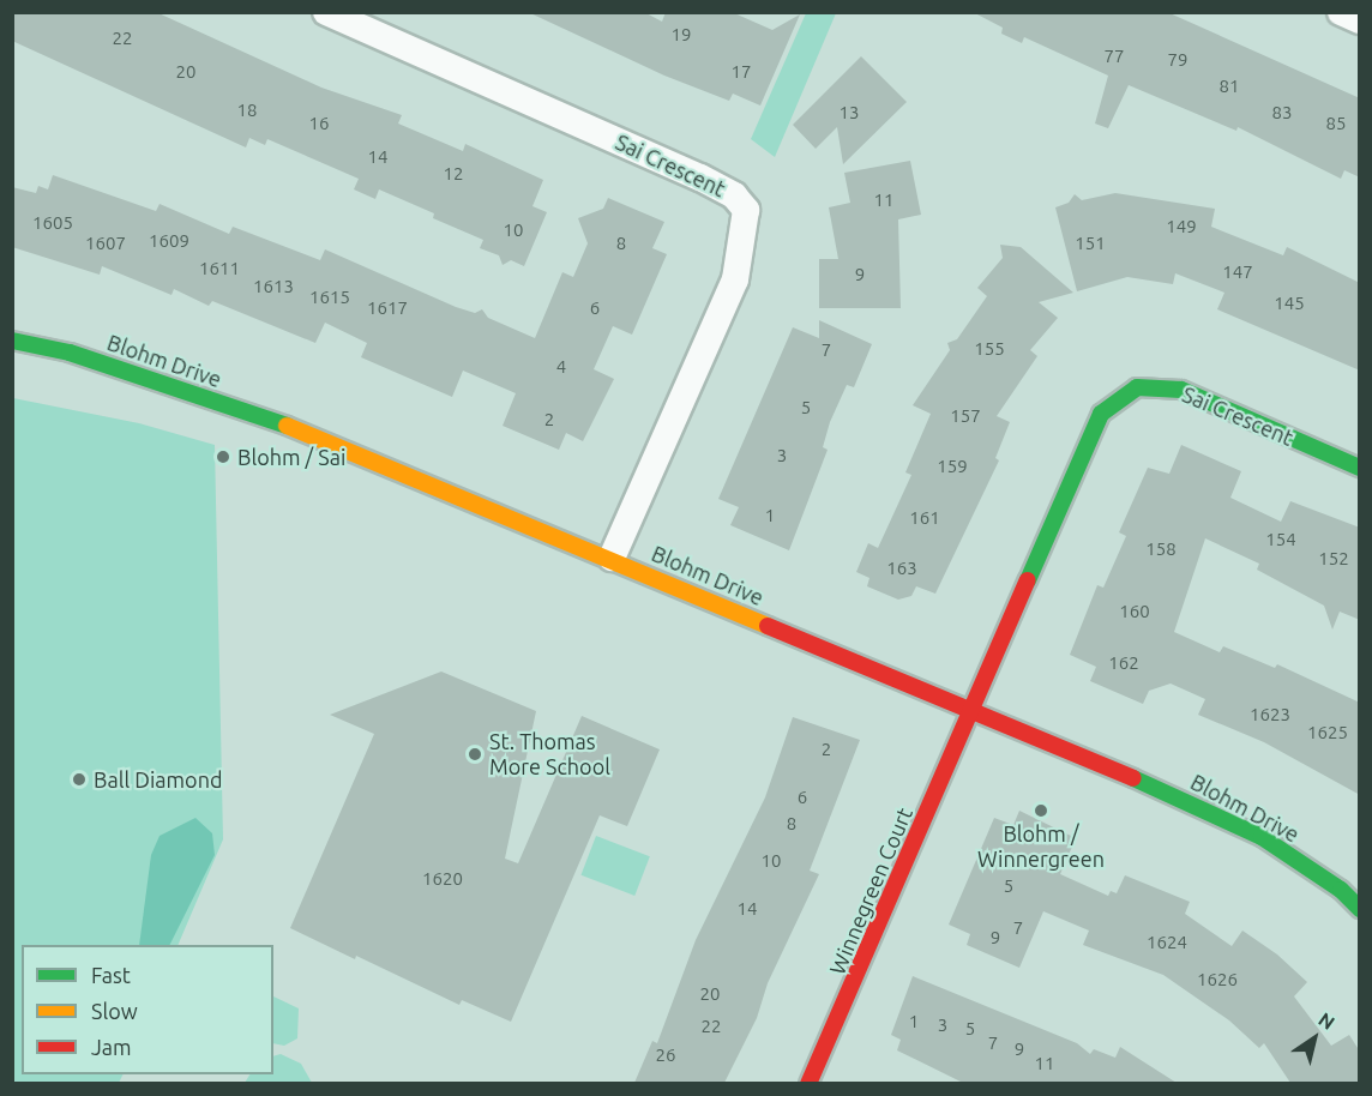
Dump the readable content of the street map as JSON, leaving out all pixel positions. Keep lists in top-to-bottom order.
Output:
{
  "streets": {
    "street": ["Sai Crescent", "Blohm Drive", "Winnegreen Court"]
  },
  "crossings": [
    ["Sai Crescent", "Blohm Drive"],
    ["Sai Crescent", "Winnegreen Court"],
    ["Blohm Drive", "Winnegreen Court"]
  ],
  "places": [
    "Blohm / Sai",
    "St. Thomas More School",
    "Ball Diamond",
    "Blohm / Winnergreen"
  ],
  "house_numbers": [
    "19",
    "22",
    "77",
    "79",
    "20",
    "17",
    "81",
    "18",
    "13",
    "83",
    "16",
    "85",
    "14",
    "12",
    "11",
    "1605",
    "149",
    "10",
    "1609",
    "1607",
    "8",
    "151",
    "1611",
    "147",
    "9",
    "1613",
    "1615",
    "145",
    "1617",
    "6",
    "155",
    "7",
    "4",
    "5",
    "157",
    "2",
    "3",
    "159",
    "1",
    "161",
    "154",
    "158",
    "152",
    "163",
    "160",
    "162",
    "1623",
    "1625",
    "2",
    "6",
    "8",
    "10",
    "1620",
    "5",
    "14",
    "7",
    "9",
    "1624",
    "1626",
    "20",
    "1",
    "3",
    "22",
    "5",
    "7",
    "9",
    "26",
    "11"
  ],
  "legend": ["Fast", "Slow", "Jam"],
  "north": "top right"
}
